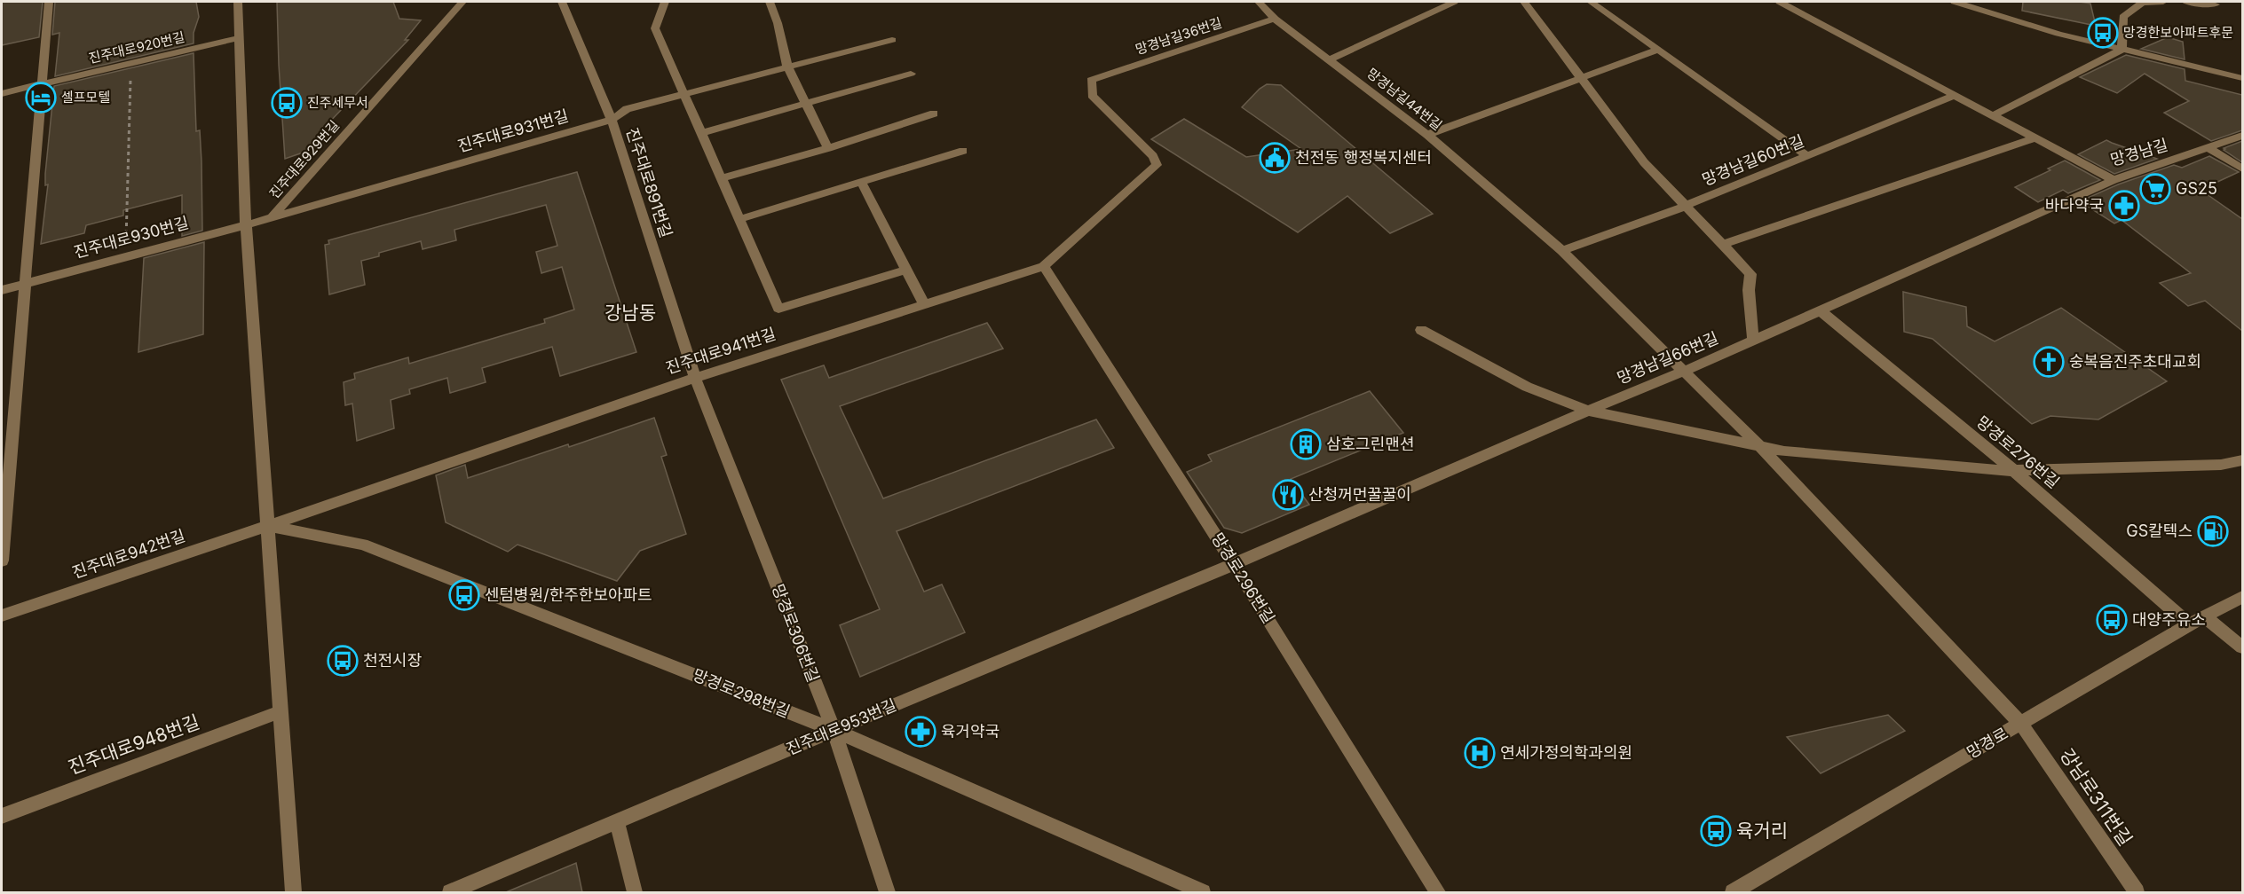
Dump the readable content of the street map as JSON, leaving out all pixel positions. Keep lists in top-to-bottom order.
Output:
{
  "streets": {
    "street": [
      "망경남길36번길",
      "진주대로920번길",
      "망경남길44번길",
      "진주대로931번길",
      "망경남길",
      "진주대로929번길",
      "망경남길60번길",
      "진주대로891번길",
      "진주대로930번길",
      "진주대로941번길",
      "망경남길66번길",
      "망경로276번길",
      "진주대로942번길",
      "망경로296번길",
      "망경로306번길",
      "망경로298번길",
      "진주대로953번길",
      "망경로",
      "진주대로948번길",
      "강남로311번길"
    ]
  },
  "crossings": [
    ["망경남길36번길", "진주대로941번길"],
    ["망경남길44번길", "망경남길60번길"],
    ["망경남길44번길", "망경남길66번길"],
    ["망경남길44번길", "강남로311번길"],
    ["진주대로931번길", "진주대로929번길"],
    ["진주대로931번길", "진주대로891번길"],
    ["진주대로931번길", "진주대로930번길"],
    ["망경남길", "망경남길60번길"],
    ["망경남길", "망경남길66번길"],
    ["진주대로891번길", "진주대로941번길"],
    ["진주대로891번길", "망경로306번길"],
    ["진주대로941번길", "진주대로942번길"],
    ["진주대로941번길", "망경로296번길"],
    ["진주대로941번길", "망경로306번길"],
    ["진주대로941번길", "망경로298번길"],
    ["망경남길66번길", "망경로276번길"],
    ["망경남길66번길", "망경로296번길"],
    ["망경남길66번길", "진주대로953번길"],
    ["망경로276번길", "망경로"],
    ["진주대로942번길", "망경로298번길"],
    ["망경로296번길", "진주대로953번길"],
    ["망경로306번길", "망경로298번길"],
    ["망경로306번길", "진주대로953번길"],
    ["망경로298번길", "진주대로953번길"],
    ["망경로", "강남로311번길"]
  ],
  "districts": ["강남동"],
  "places": {
    "bus stop": [
      "망경한보아파트후문",
      "진주세무서",
      "센텀병원/한주한보아파트",
      "대양주유소",
      "천전시장",
      "육거리"
    ],
    "hotel": ["셀프모텔"],
    "public building": ["천전동 행정복지센터"],
    "supermarket": ["GS25"],
    "pharmacy": ["바다약국", "육거약국"],
    "church": ["숭복음진주초대교회"],
    "building": ["삼호그린맨션"],
    "restaurant": ["산청꺼먼꿀꿀이"],
    "fuel station": ["GS칼텍스"],
    "hospital": ["연세가정의학과의원"]
  }
}
